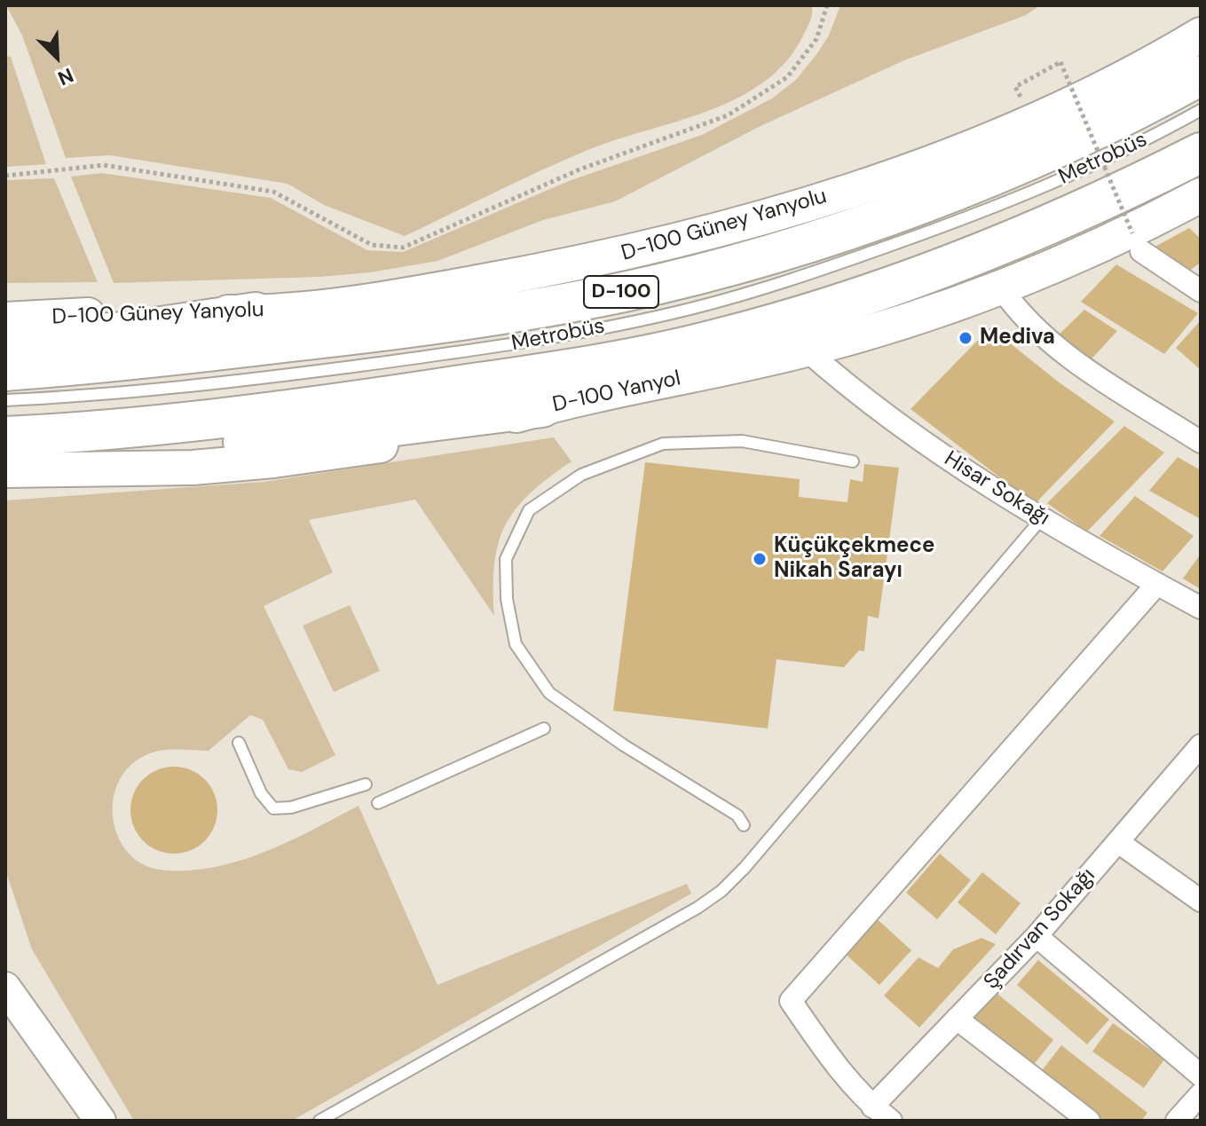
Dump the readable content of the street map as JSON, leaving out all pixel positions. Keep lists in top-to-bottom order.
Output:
{
  "streets": {
    "highway": ["D-100"],
    "main road": ["D-100 Güney Yanyolu", "D-100 Yanyol"],
    "street": ["Hisar Sokağı", "Şadırvan Sokağı"],
    "lane": ["Metrobüs"]
  },
  "crossings": [
    ["D-100 Yanyol", "Hisar Sokağı"]
  ],
  "places": ["Mediva", "Küçükçekmece Nikah Sarayı"],
  "north": "bottom right"
}
